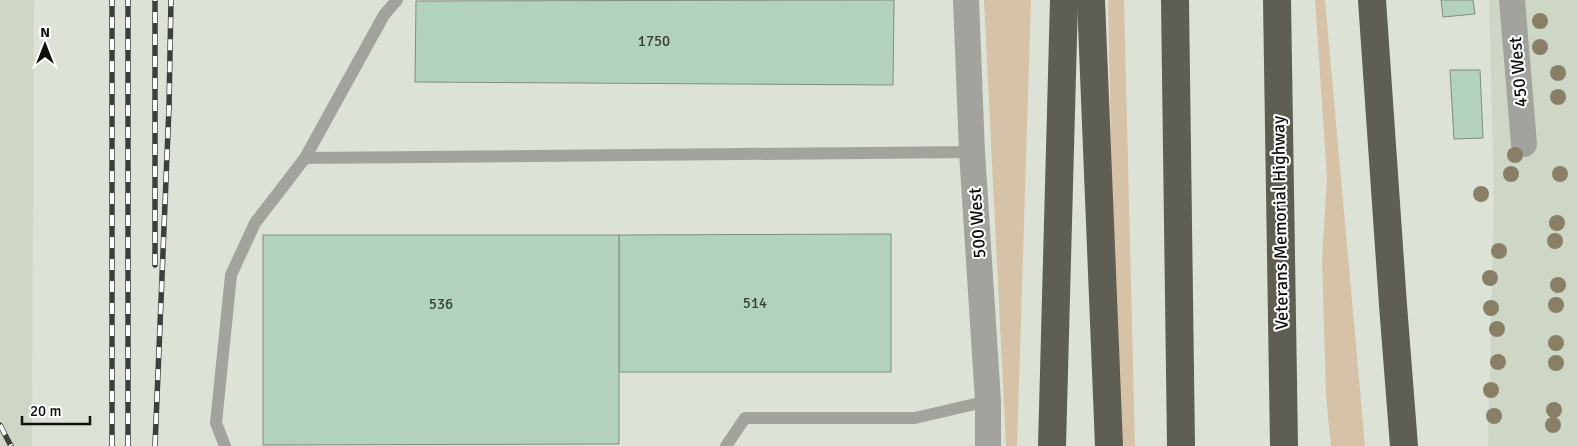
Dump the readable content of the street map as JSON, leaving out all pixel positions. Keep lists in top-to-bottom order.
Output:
{
  "streets": {
    "highway": ["Veterans Memorial Highway"],
    "street": ["450 West", "500 West"]
  },
  "house_numbers": ["1750", "514", "536"],
  "scale_bar": "20 m",
  "north": "top"
}
